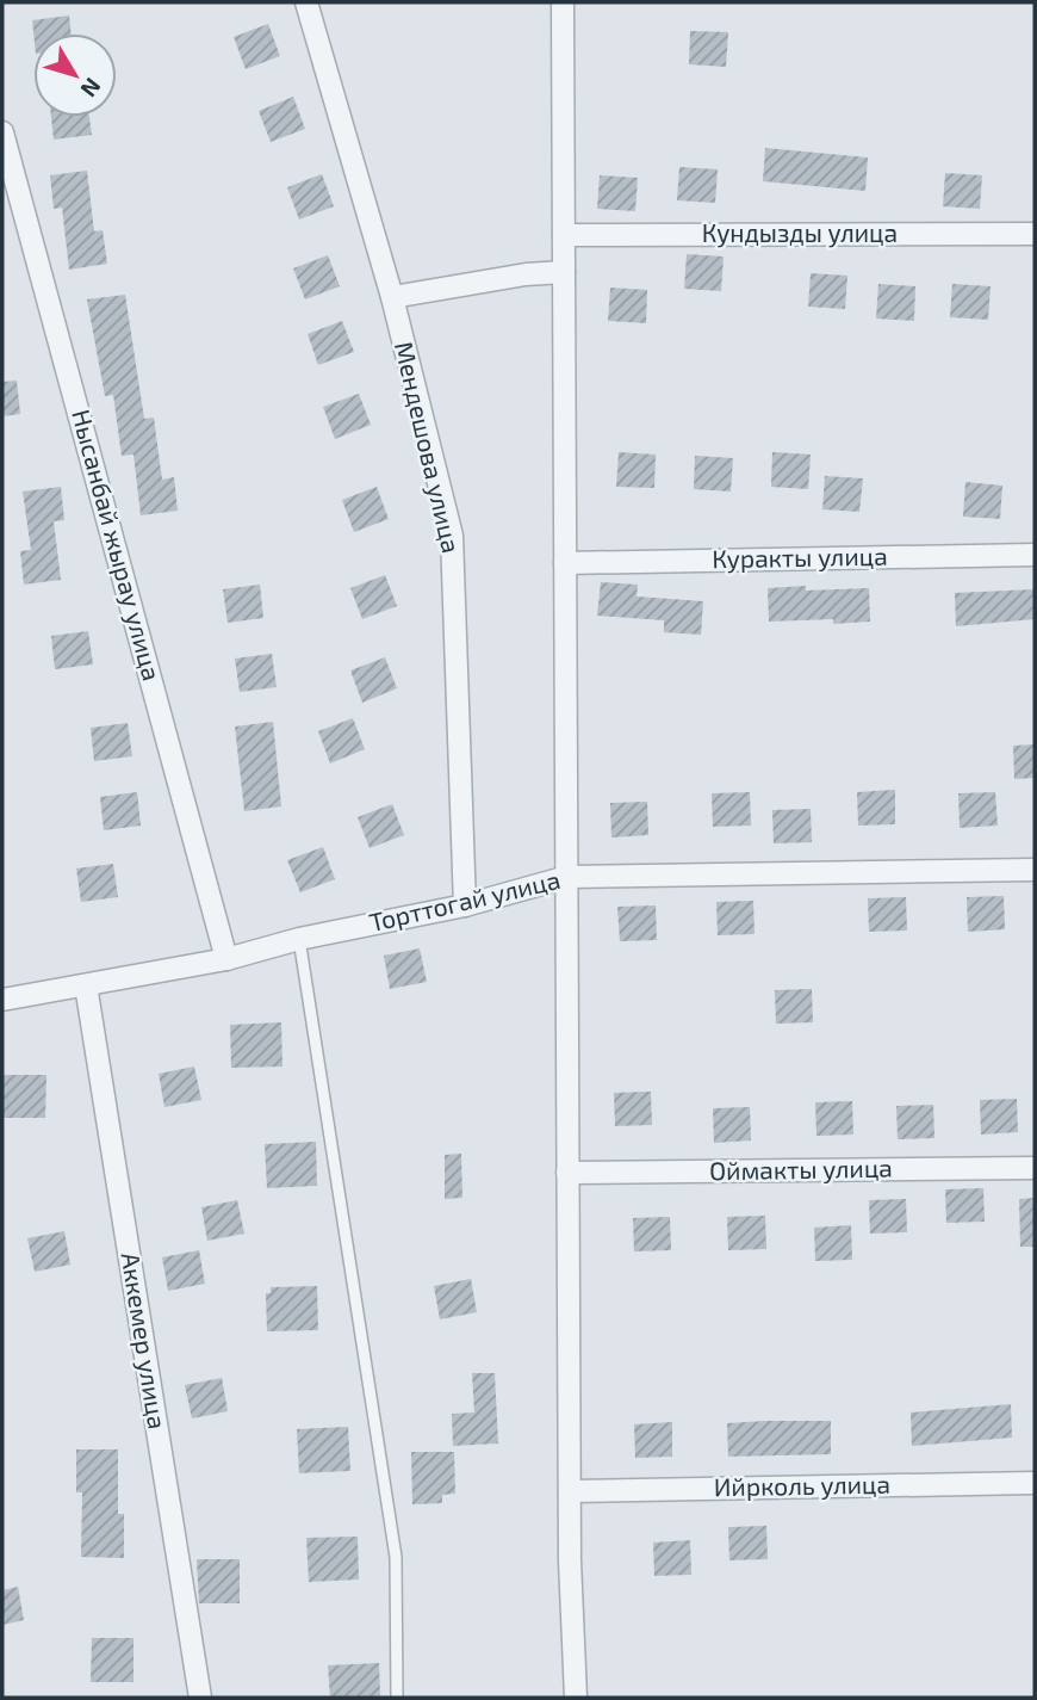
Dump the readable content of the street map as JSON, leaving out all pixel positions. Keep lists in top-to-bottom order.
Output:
{
  "streets": {
    "street": [
      "Кундызды улица",
      "Мендешова улица",
      "Нысанбай жырау улица",
      "Куракты улица",
      "Торттогай улица",
      "Оймакты улица",
      "Аккемер улица",
      "Ийрколь улица"
    ]
  },
  "crossings": [
    ["Мендешова улица", "Торттогай улица"],
    ["Нысанбай жырау улица", "Торттогай улица"],
    ["Торттогай улица", "Аккемер улица"]
  ],
  "north": "bottom right"
}
